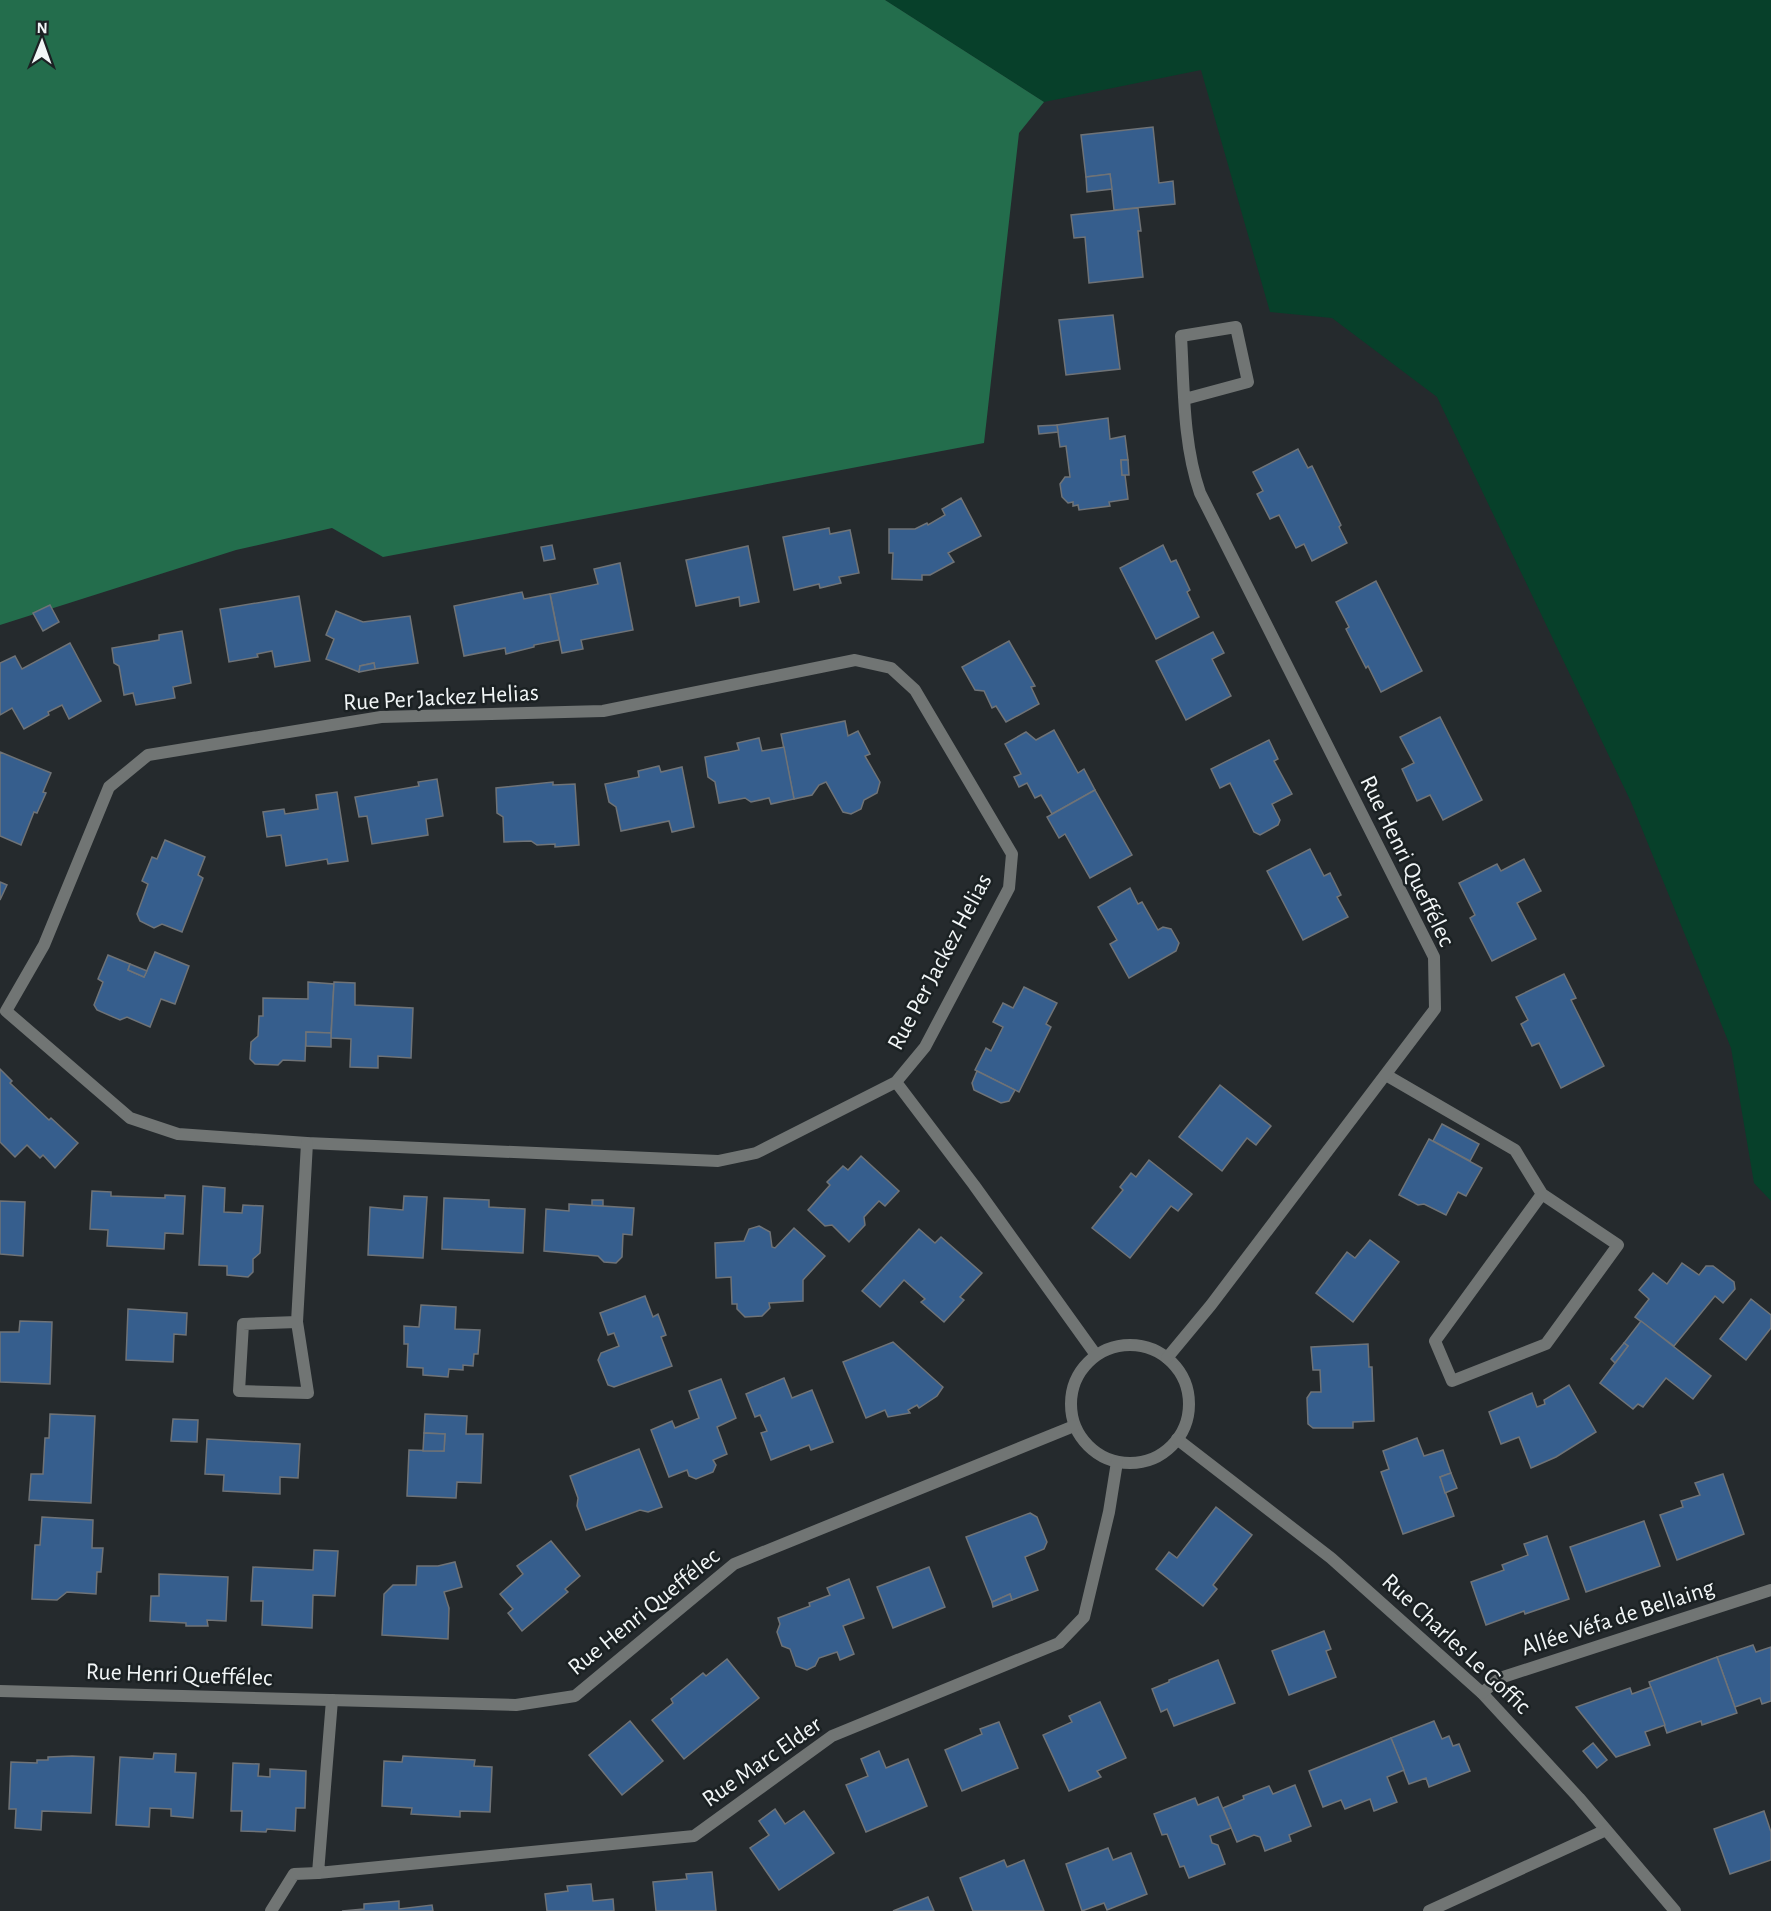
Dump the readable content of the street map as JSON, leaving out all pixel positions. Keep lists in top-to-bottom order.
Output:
{
  "streets": {
    "street": [
      "Rue Per Jackez Helias",
      "Rue Henri Queffélec",
      "Allée Véfa de Bellaing",
      "Rue Charles Le Goffic",
      "Rue Marc Elder"
    ]
  },
  "crossings": [
    ["Rue Per Jackez Helias", "Rue Henri Queffélec"],
    ["Rue Per Jackez Helias", "Rue Charles Le Goffic"],
    ["Rue Per Jackez Helias", "Rue Marc Elder"],
    ["Rue Henri Queffélec", "Rue Charles Le Goffic"],
    ["Rue Henri Queffélec", "Rue Marc Elder"],
    ["Allée Véfa de Bellaing", "Rue Charles Le Goffic"],
    ["Rue Charles Le Goffic", "Rue Marc Elder"]
  ],
  "north": "top"
}
